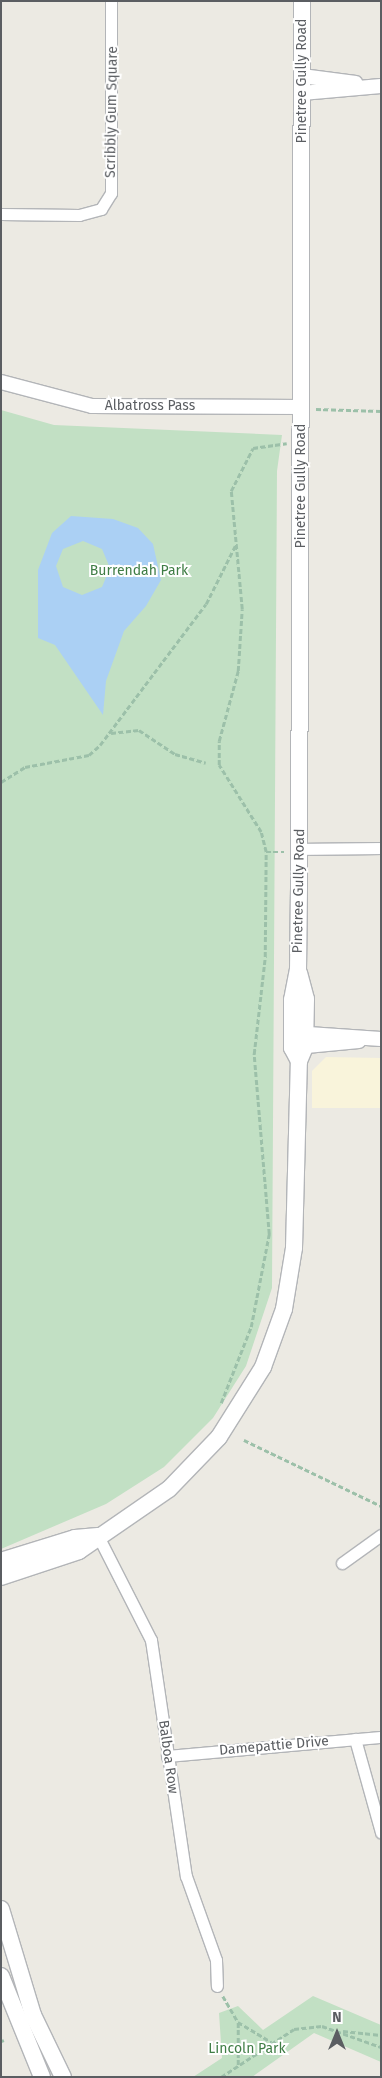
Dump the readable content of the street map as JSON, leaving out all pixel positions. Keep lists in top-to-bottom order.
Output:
{
  "streets": {
    "main road": ["Pinetree Gully Road"],
    "street": [
      "Scribbly Gum Square",
      "Albatross Pass",
      "Damepattie Drive",
      "Balboa Row"
    ]
  },
  "crossings": [
    ["Pinetree Gully Road", "Albatross Pass"],
    ["Pinetree Gully Road", "Balboa Row"],
    ["Damepattie Drive", "Balboa Row"]
  ],
  "parks": ["Burrendah Park", "Lincoln Park"],
  "north": "top"
}
